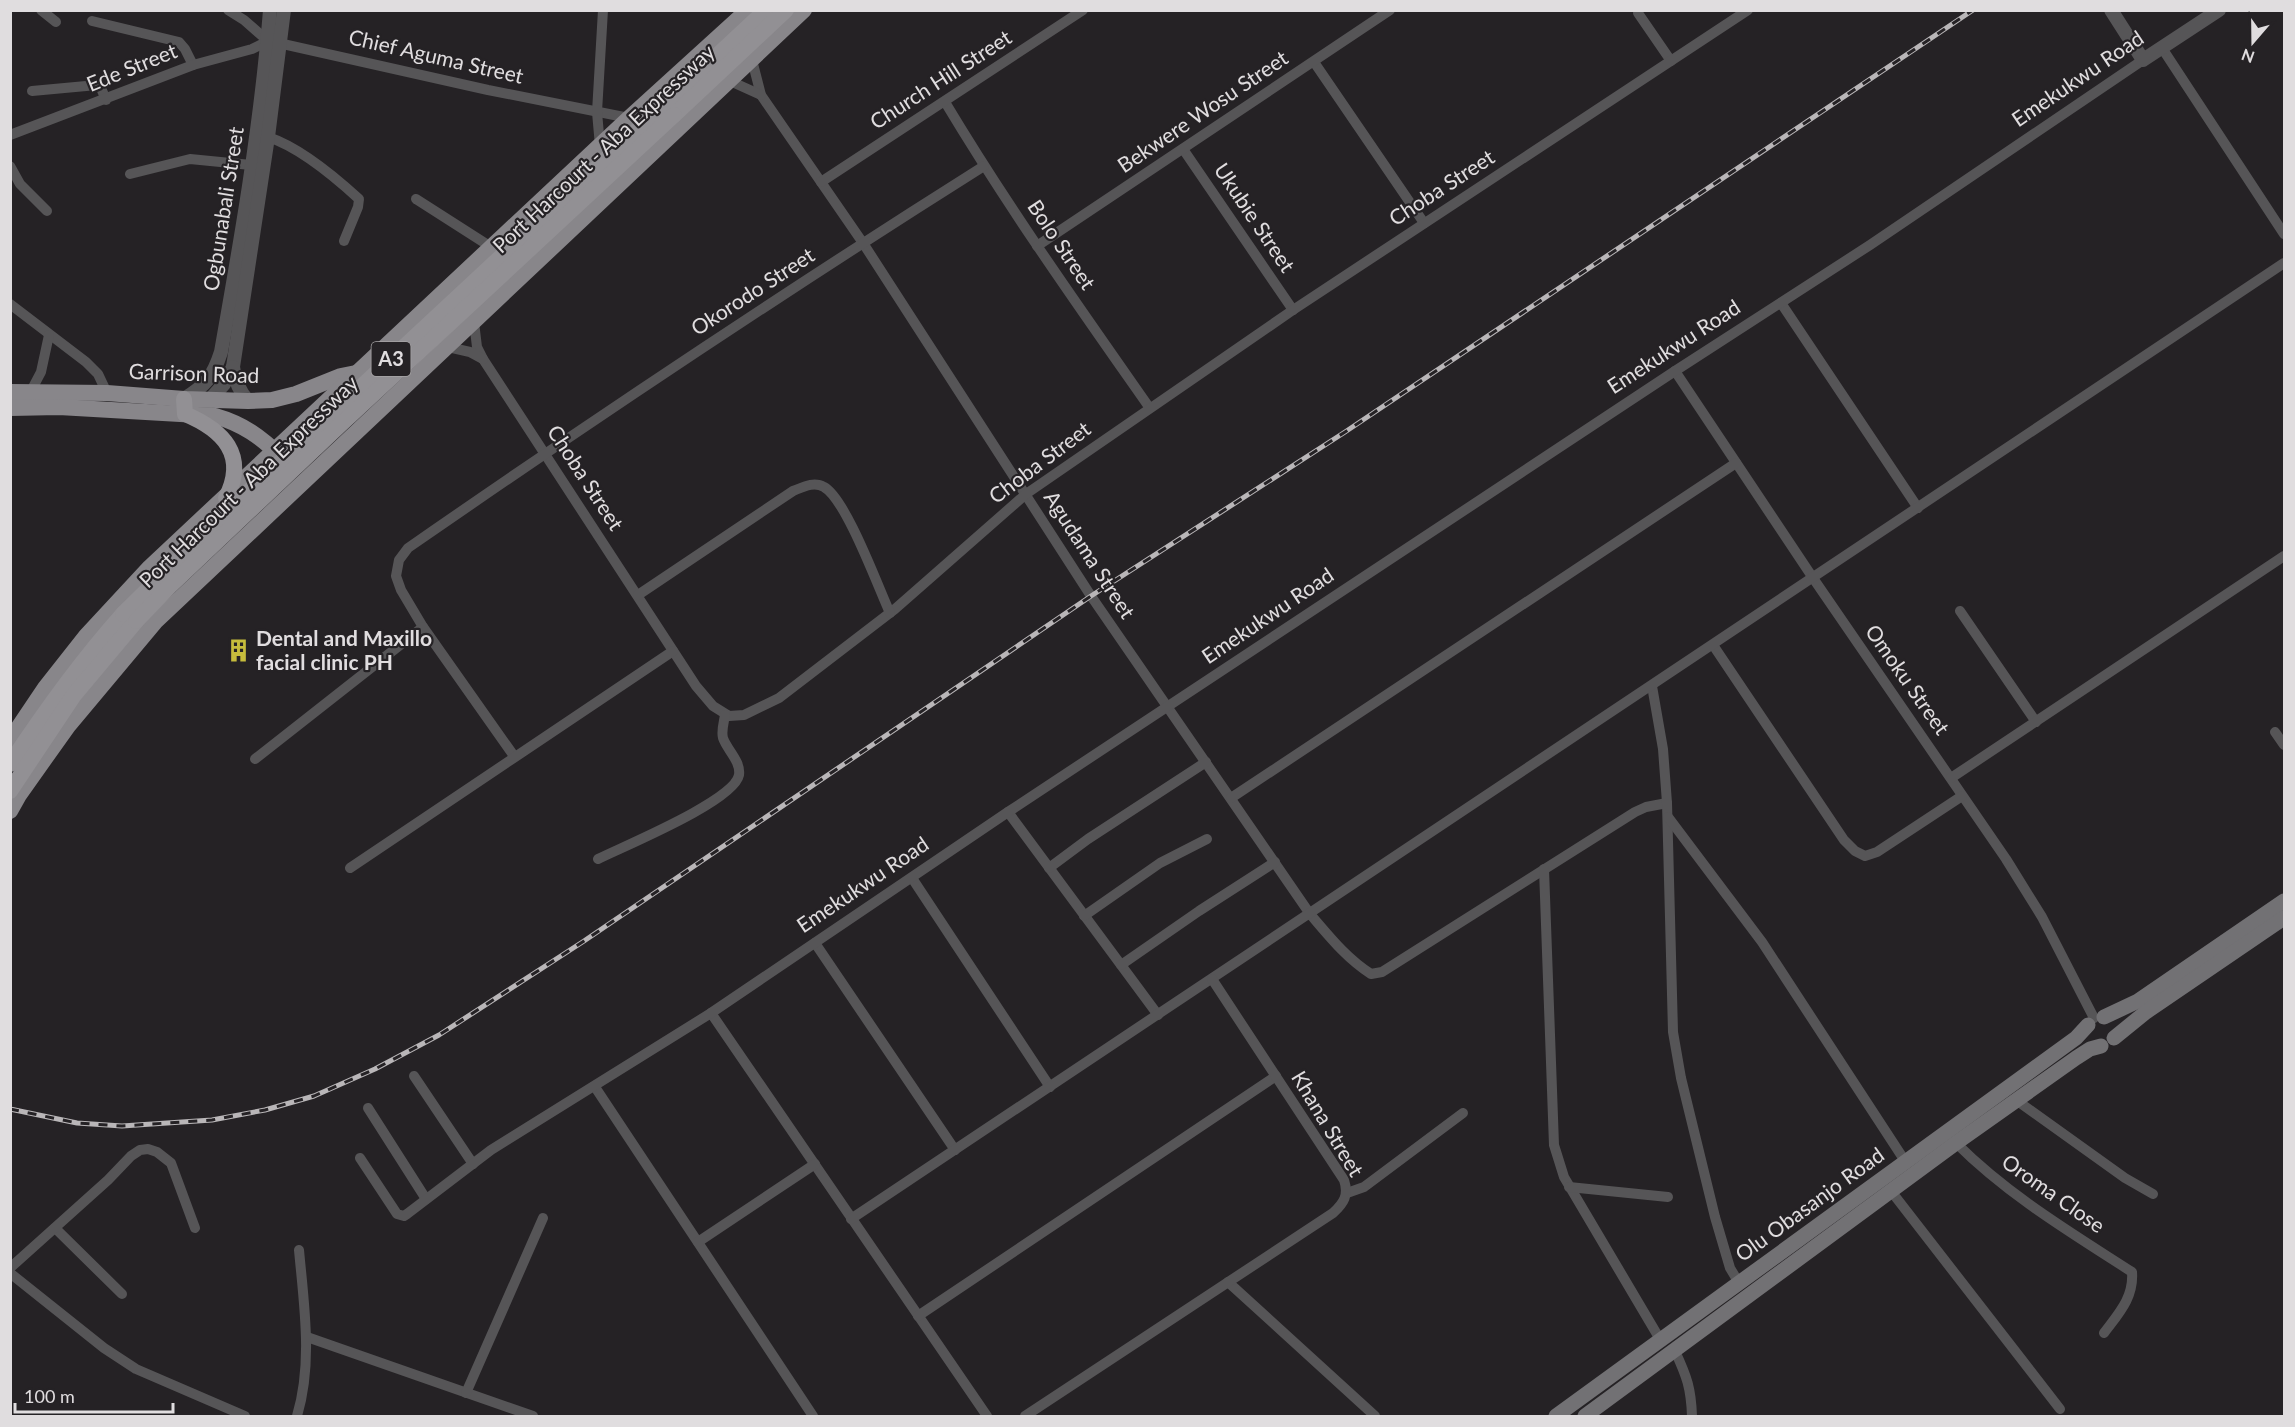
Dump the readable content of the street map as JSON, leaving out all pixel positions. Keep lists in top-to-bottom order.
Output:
{
  "streets": {
    "highway": ["Port Harcourt - Aba Expressway", "A3"],
    "main road": ["Garrison Road", "Olu Obasanjo Road"],
    "street": [
      "Chief Aguma Street",
      "Ede Street",
      "Emekukwu Road",
      "Church Hill Street",
      "Bekwere Wosu Street",
      "Choba Street",
      "Ogbunabali Street",
      "Ukubie Street",
      "Bolo Street",
      "Okorodo Street",
      "Agudama Street",
      "Omoku Street",
      "Khana Street",
      "Oroma Close"
    ]
  },
  "crossings": [
    ["Chief Aguma Street", "Ede Street"],
    ["Chief Aguma Street", "Ogbunabali Street"],
    ["Ede Street", "Ogbunabali Street"],
    ["Emekukwu Road", "Agudama Street"],
    ["Emekukwu Road", "Omoku Street"],
    ["Church Hill Street", "Bolo Street"],
    ["Church Hill Street", "Agudama Street"],
    ["Bekwere Wosu Street", "Ukubie Street"],
    ["Bekwere Wosu Street", "Bolo Street"],
    ["Choba Street", "Ukubie Street"],
    ["Choba Street", "Bolo Street"],
    ["Choba Street", "Okorodo Street"],
    ["Choba Street", "Agudama Street"],
    ["Ogbunabali Street", "Garrison Road"],
    ["Bolo Street", "Okorodo Street"],
    ["Okorodo Street", "Agudama Street"],
    ["Omoku Street", "Olu Obasanjo Road"],
    ["Oroma Close", "Olu Obasanjo Road"]
  ],
  "places": {
    "building": ["Dental and Maxillo facial clinic PH"]
  },
  "scale_bar": "100 m",
  "north": "bottom"
}
